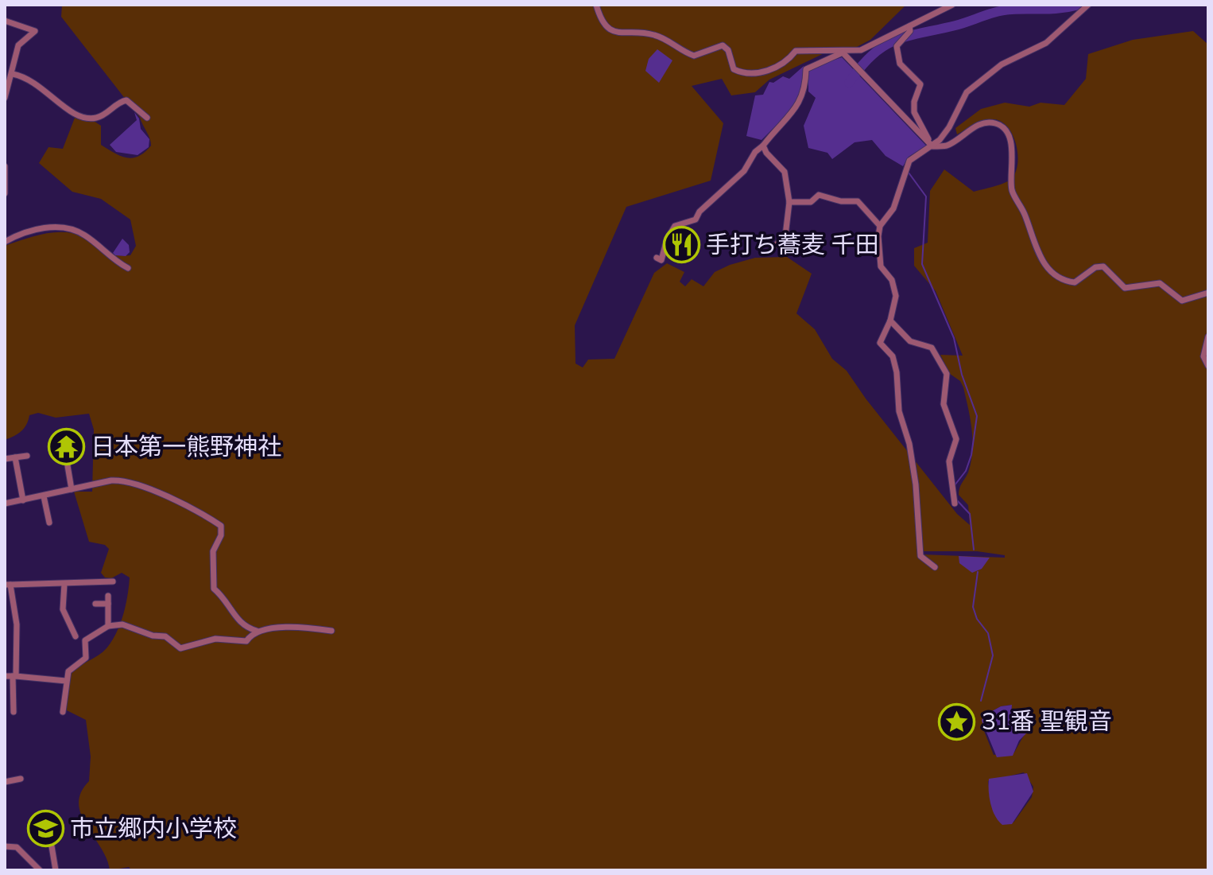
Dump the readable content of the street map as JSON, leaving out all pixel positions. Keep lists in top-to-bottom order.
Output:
{
  "places": {
    "restaurant": ["手打ち蕎麦 千田"],
    "temple": ["日本第一熊野神社"],
    "place": ["31番 聖観音"],
    "school or university": ["市立郷内小学校"]
  }
}
